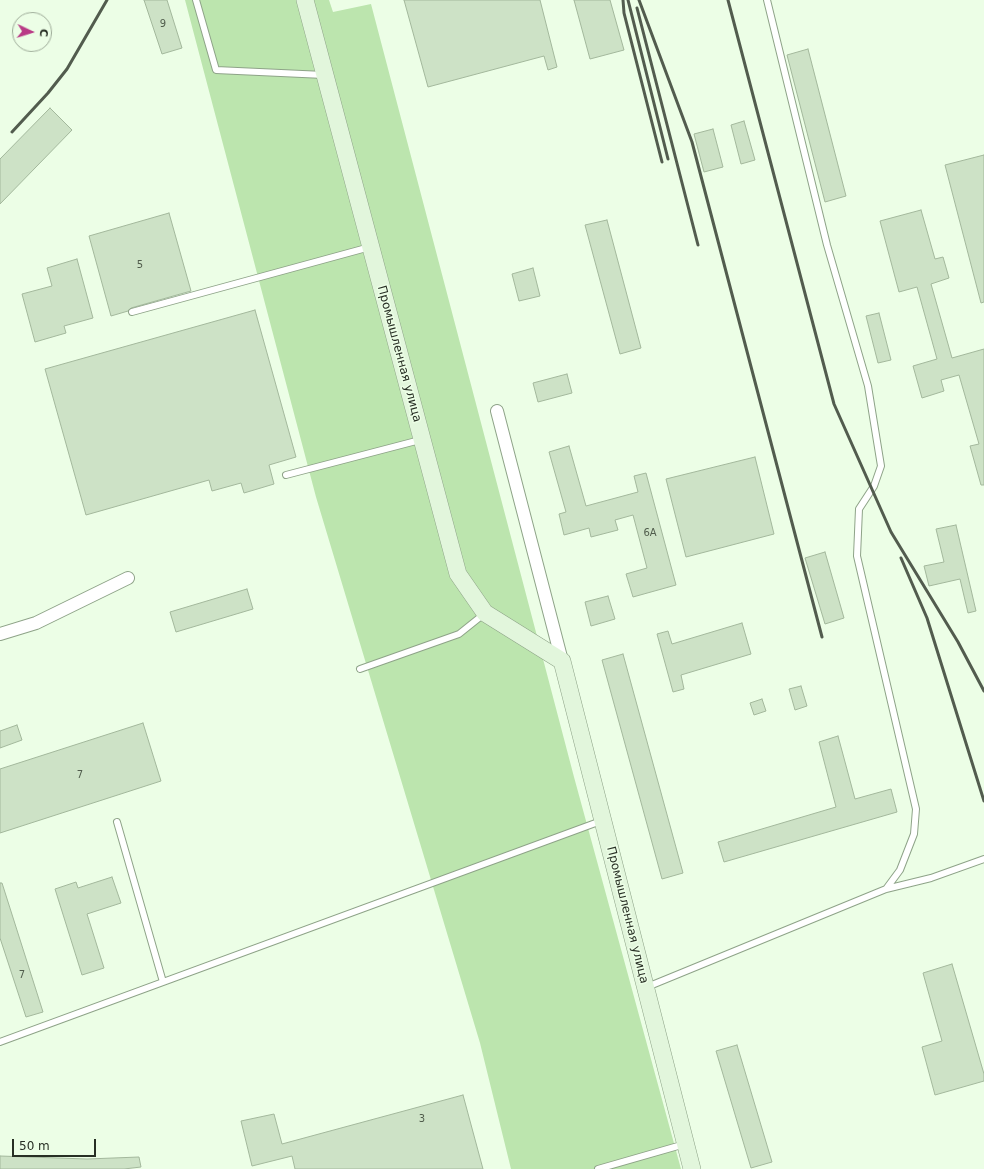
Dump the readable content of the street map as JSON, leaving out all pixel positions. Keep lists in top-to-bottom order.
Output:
{
  "streets": {
    "street": ["Промышленная улица"]
  },
  "house_numbers": [
    "9",
    "5",
    "6А",
    "7",
    "7",
    "3"
  ],
  "scale_bar": "50 m",
  "north": "right"
}
